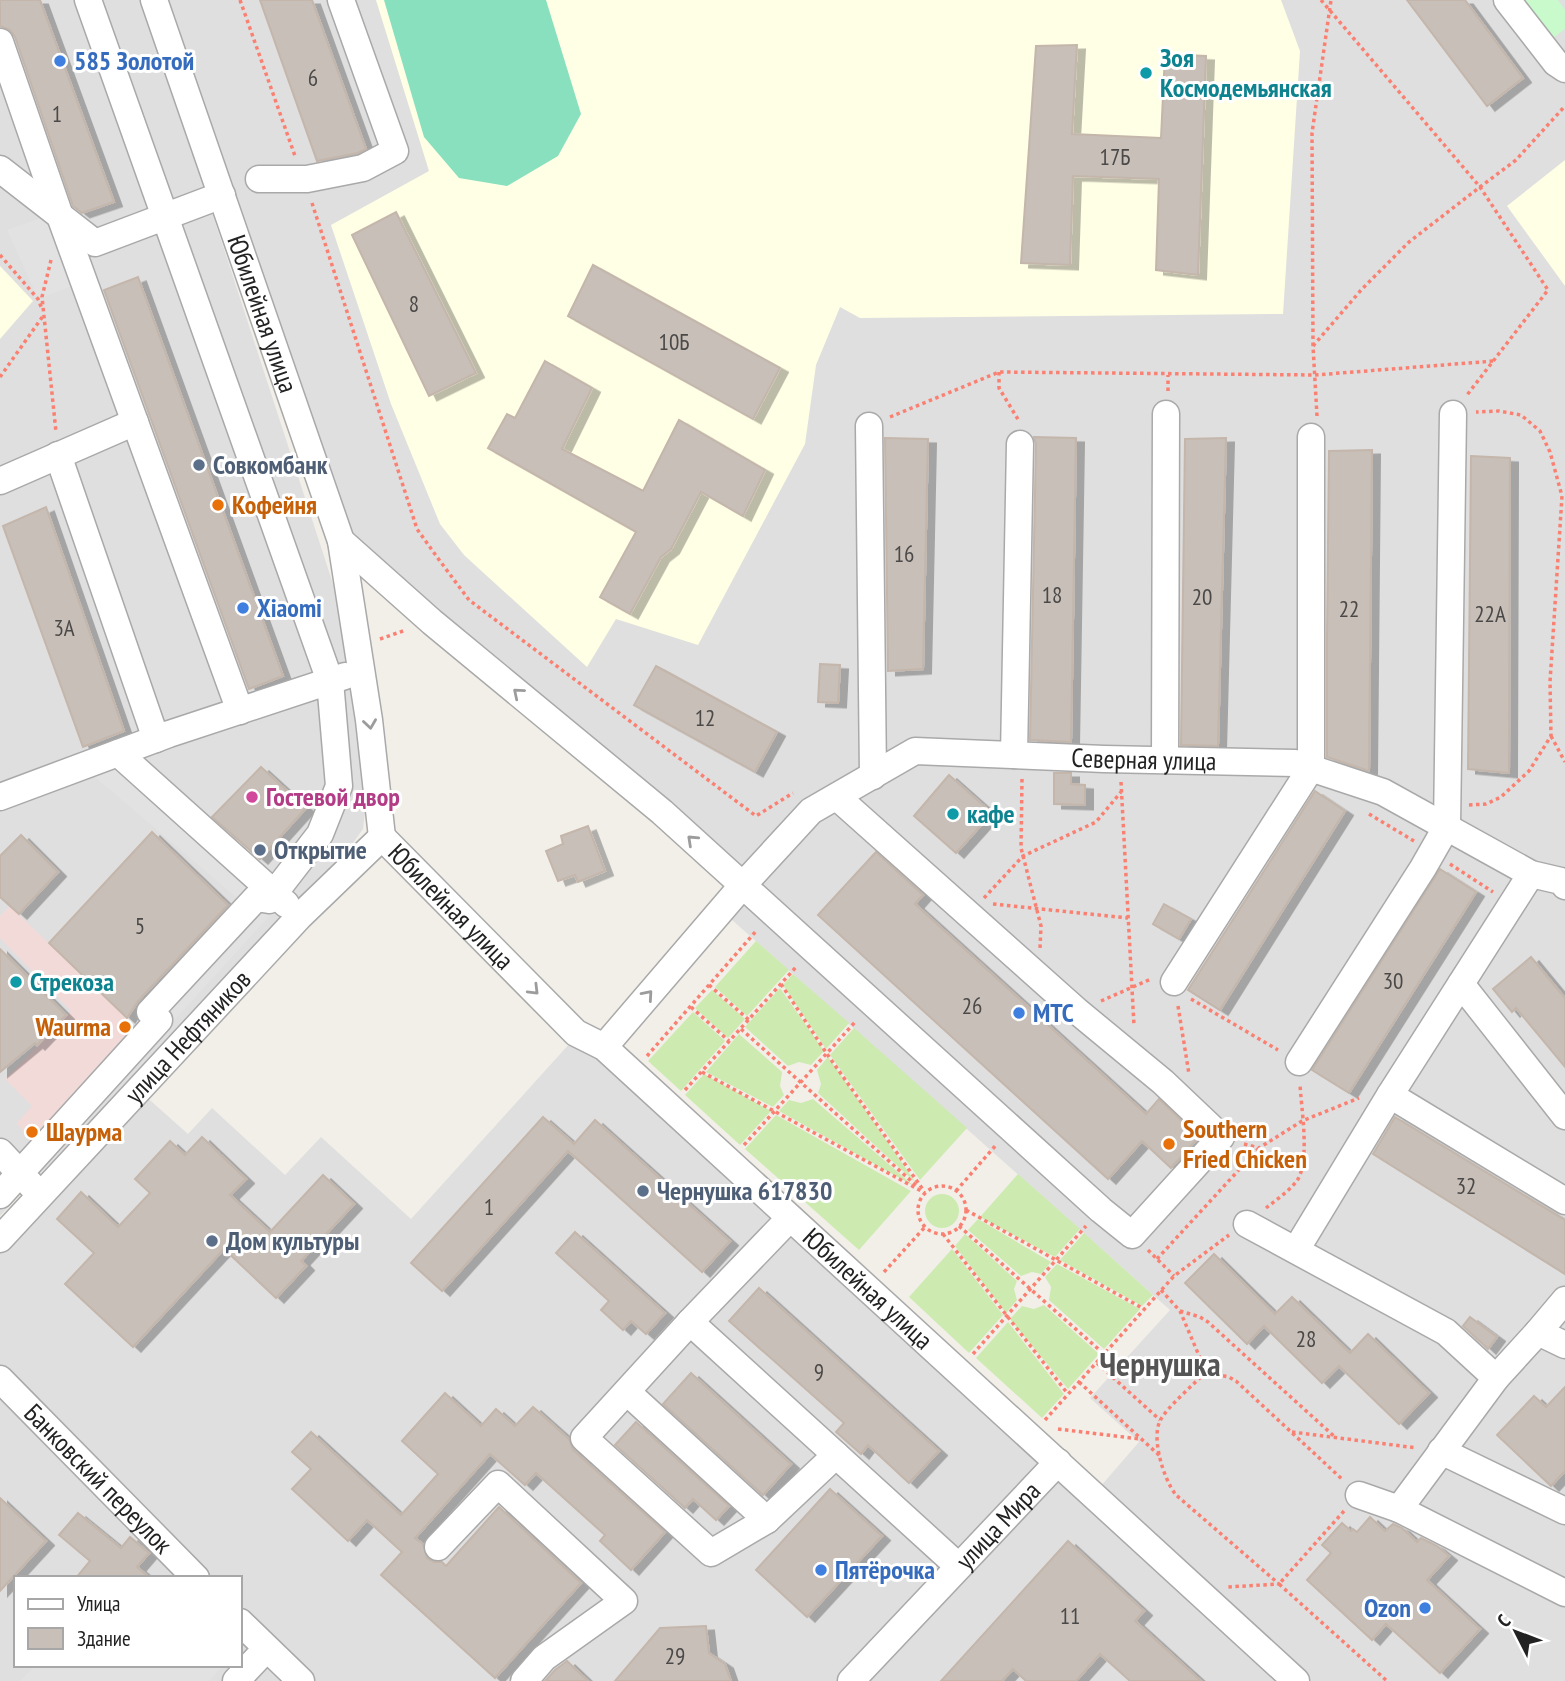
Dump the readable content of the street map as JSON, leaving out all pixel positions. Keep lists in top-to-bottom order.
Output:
{
  "streets": {
    "street": [
      "Юбилейная улица",
      "Северная улица",
      "улица Нефтяников",
      "Банковский переулок",
      "улица Мира"
    ]
  },
  "crossings": [
    ["Юбилейная улица", "Северная улица"],
    ["Юбилейная улица", "улица Нефтяников"],
    ["Юбилейная улица", "улица Мира"]
  ],
  "districts": ["Чернушка"],
  "places": [
    "585 Золотой",
    "Зоя Космодемьянская",
    "Совкомбанк",
    "Кофейня",
    "Xiaomi",
    "Гостевой двор",
    "кафе",
    "Открытие",
    "Стрекоза",
    "МТС",
    "Waurma",
    "Шаурма",
    "Southern Fried Chicken",
    "Чернушка 617830",
    "Дом культуры",
    "Пятёрочка",
    "Ozon"
  ],
  "house_numbers": [
    "6",
    "1",
    "17Б",
    "8",
    "10Б",
    "16",
    "18",
    "20",
    "22",
    "22А",
    "3А",
    "12",
    "5",
    "30",
    "26",
    "32",
    "1",
    "28",
    "9",
    "11",
    "29"
  ],
  "legend": ["Улица", "Здание"],
  "north": "top left"
}
